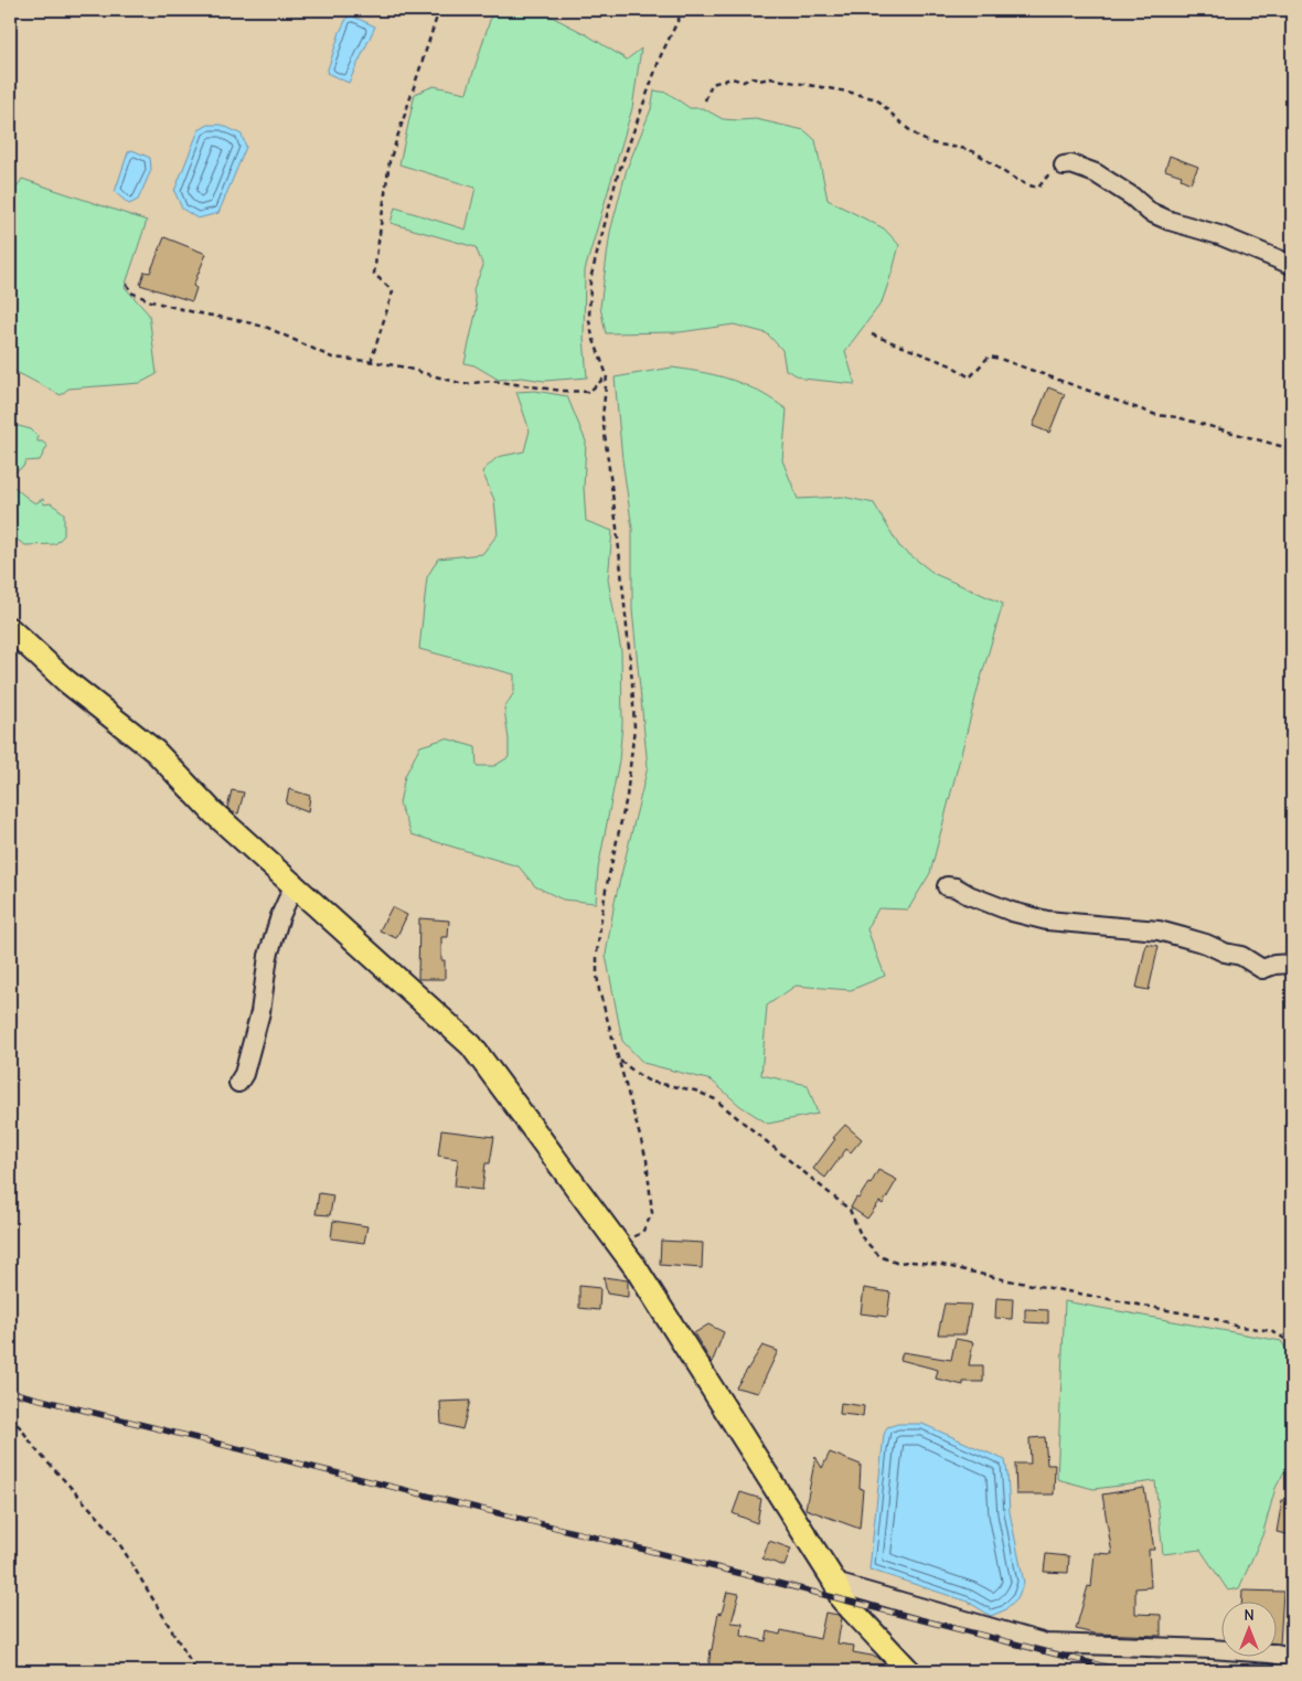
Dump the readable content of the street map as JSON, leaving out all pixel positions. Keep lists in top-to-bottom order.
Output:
{
  "north": "top"
}
